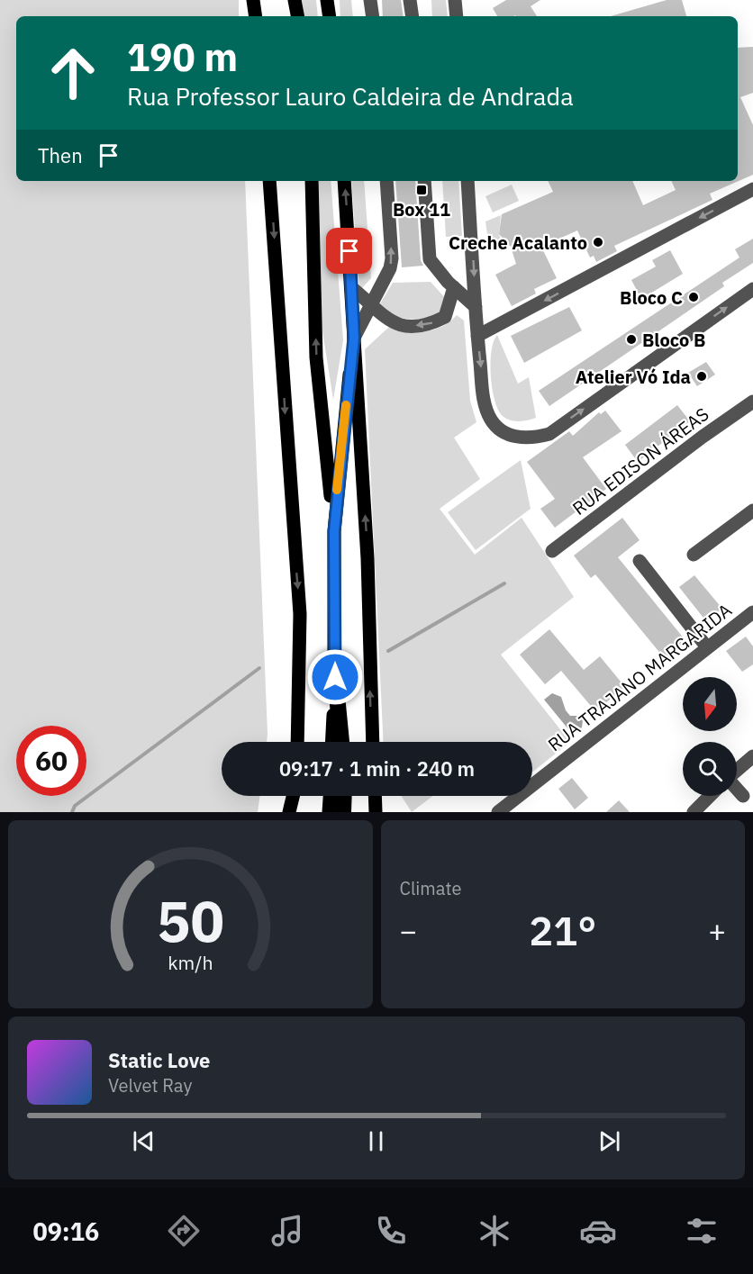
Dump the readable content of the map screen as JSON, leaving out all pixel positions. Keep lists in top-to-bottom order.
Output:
{
  "streets": {
    "street": ["RUA EDISON ÁREAS", "RUA TRAJANO MARGARIDA"]
  },
  "places": {
    "transit": ["Box 11"],
    "other": [
      "Creche Acalanto",
      "Bloco C",
      "Bloco B",
      "Atelier Vó Ida"
    ]
  },
  "north": "bottom",
  "page": {
    "turn": ["190 m", "Rua Professor Lauro Caldeira de Andrada"],
    "then": "Then",
    "limit": "60",
    "trip": "09:17 · 1 min · 240 m",
    "tile": "Climate",
    "heat": ["−", "21°", "+"],
    "song": ["Static Love", "Velvet Ray"],
    "tabs": "09:16",
    "gauge": ["50", "km/h"]
  }
}
